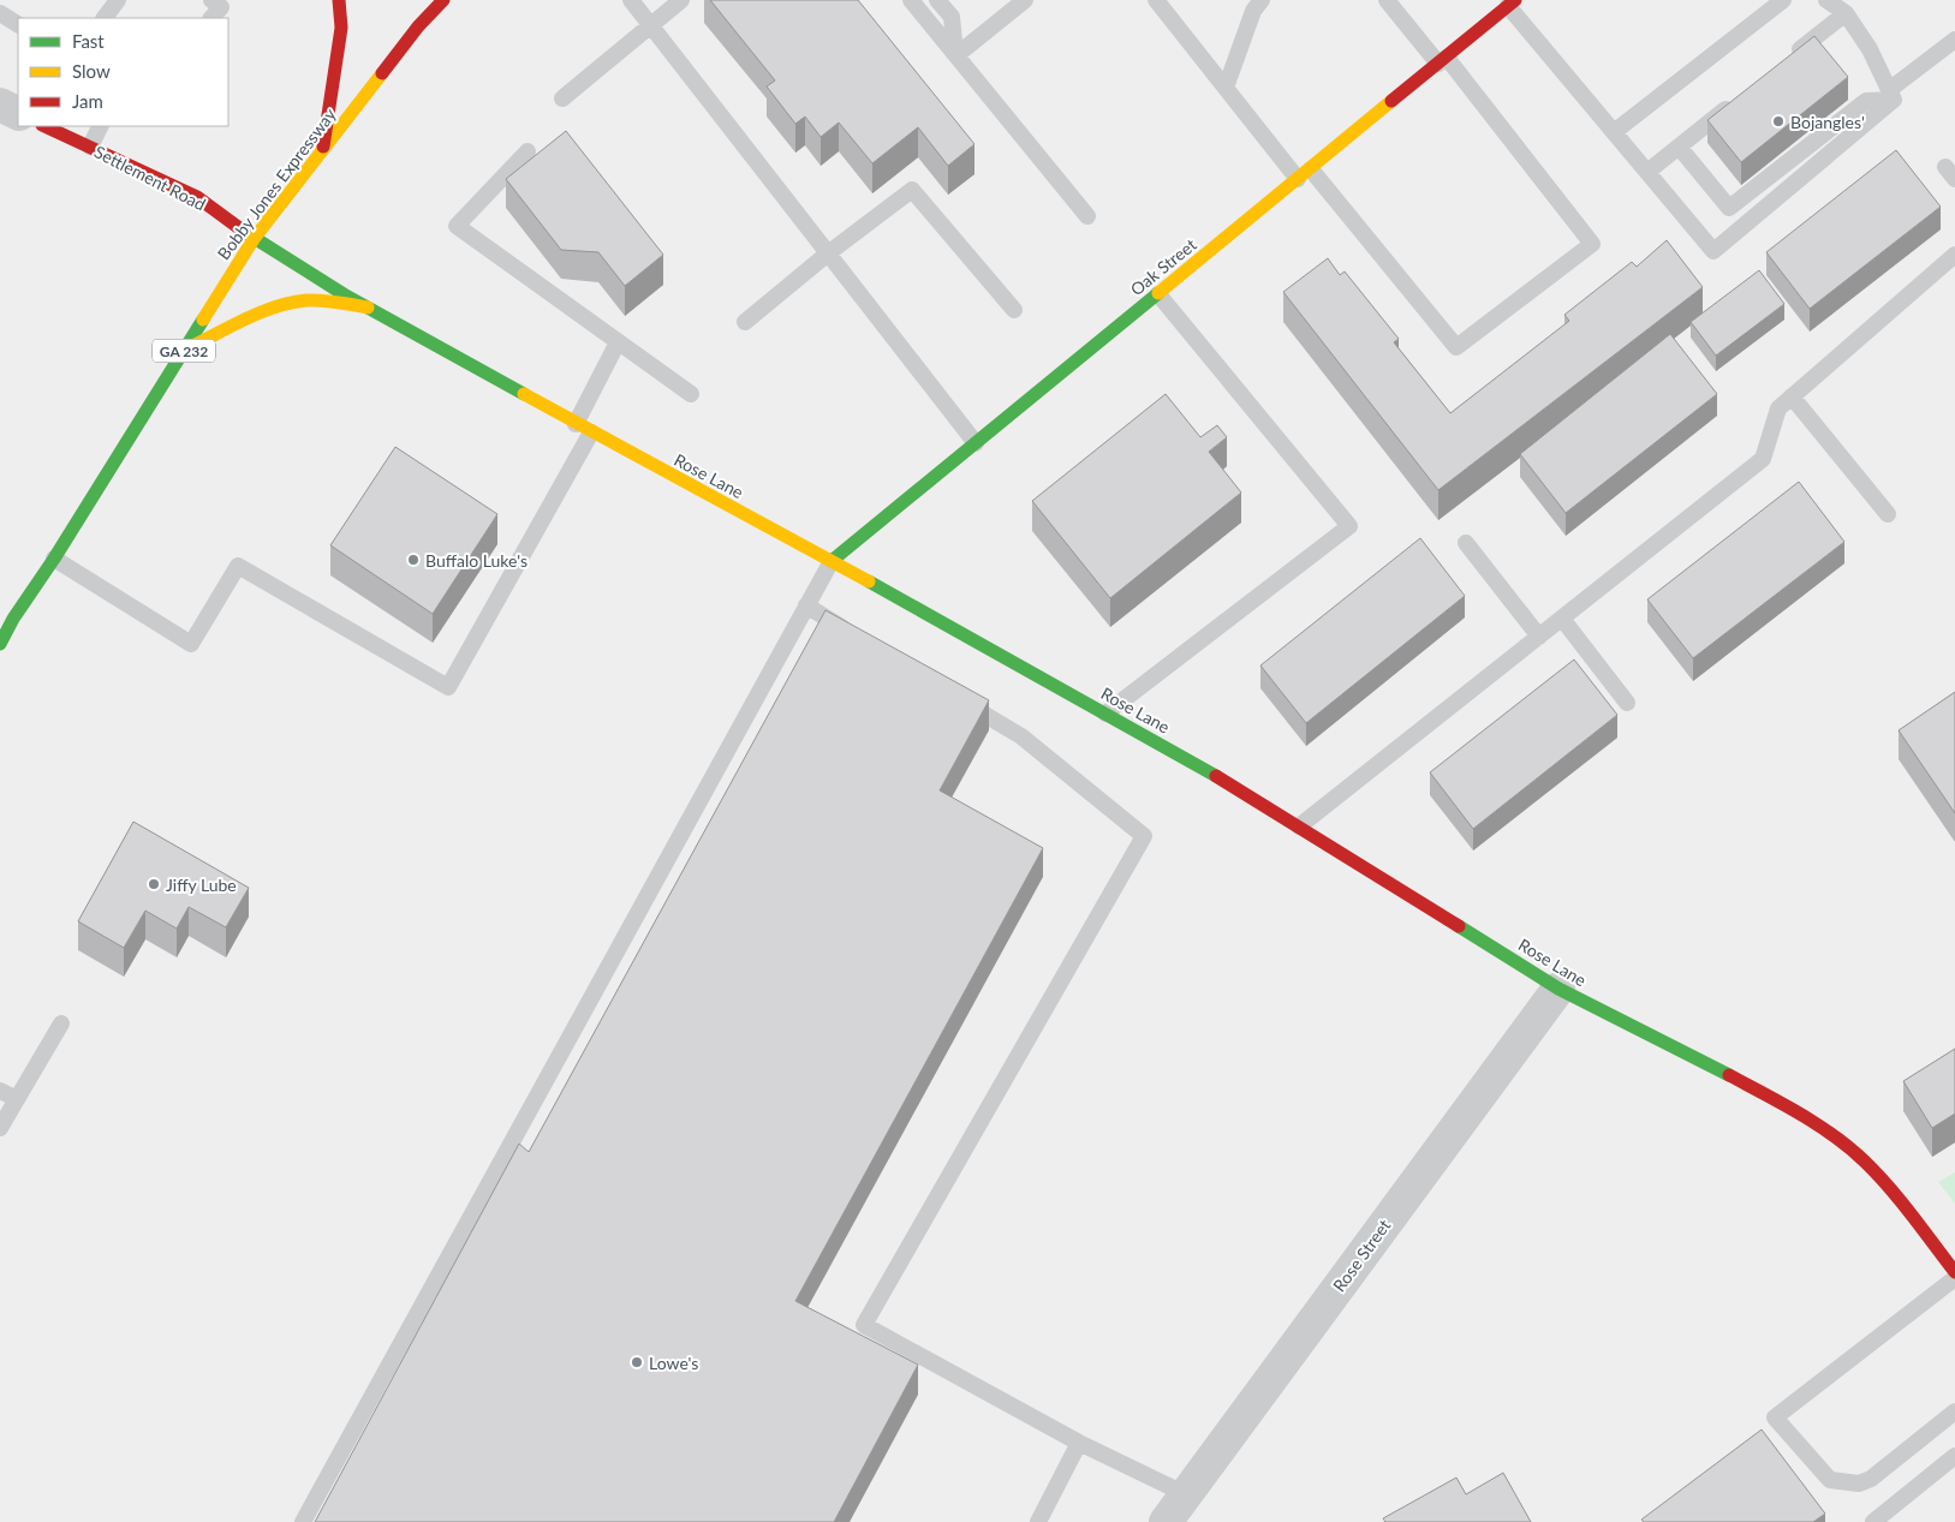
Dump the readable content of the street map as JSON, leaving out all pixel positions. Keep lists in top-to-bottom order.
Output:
{
  "streets": {
    "street": [
      "Settlement Road",
      "Bobby Jones Expressway",
      "Oak Street",
      "GA 232",
      "Rose Lane",
      "Rose Street"
    ]
  },
  "crossings": [
    ["Settlement Road", "Bobby Jones Expressway"],
    ["Settlement Road", "Rose Lane"],
    ["Bobby Jones Expressway", "Rose Lane"],
    ["Oak Street", "Rose Lane"],
    ["Rose Lane", "Rose Street"]
  ],
  "places": [
    "Bojangles'",
    "Buffalo Luke's",
    "Jiffy Lube",
    "Lowe's"
  ],
  "legend": ["Fast", "Slow", "Jam"]
}
